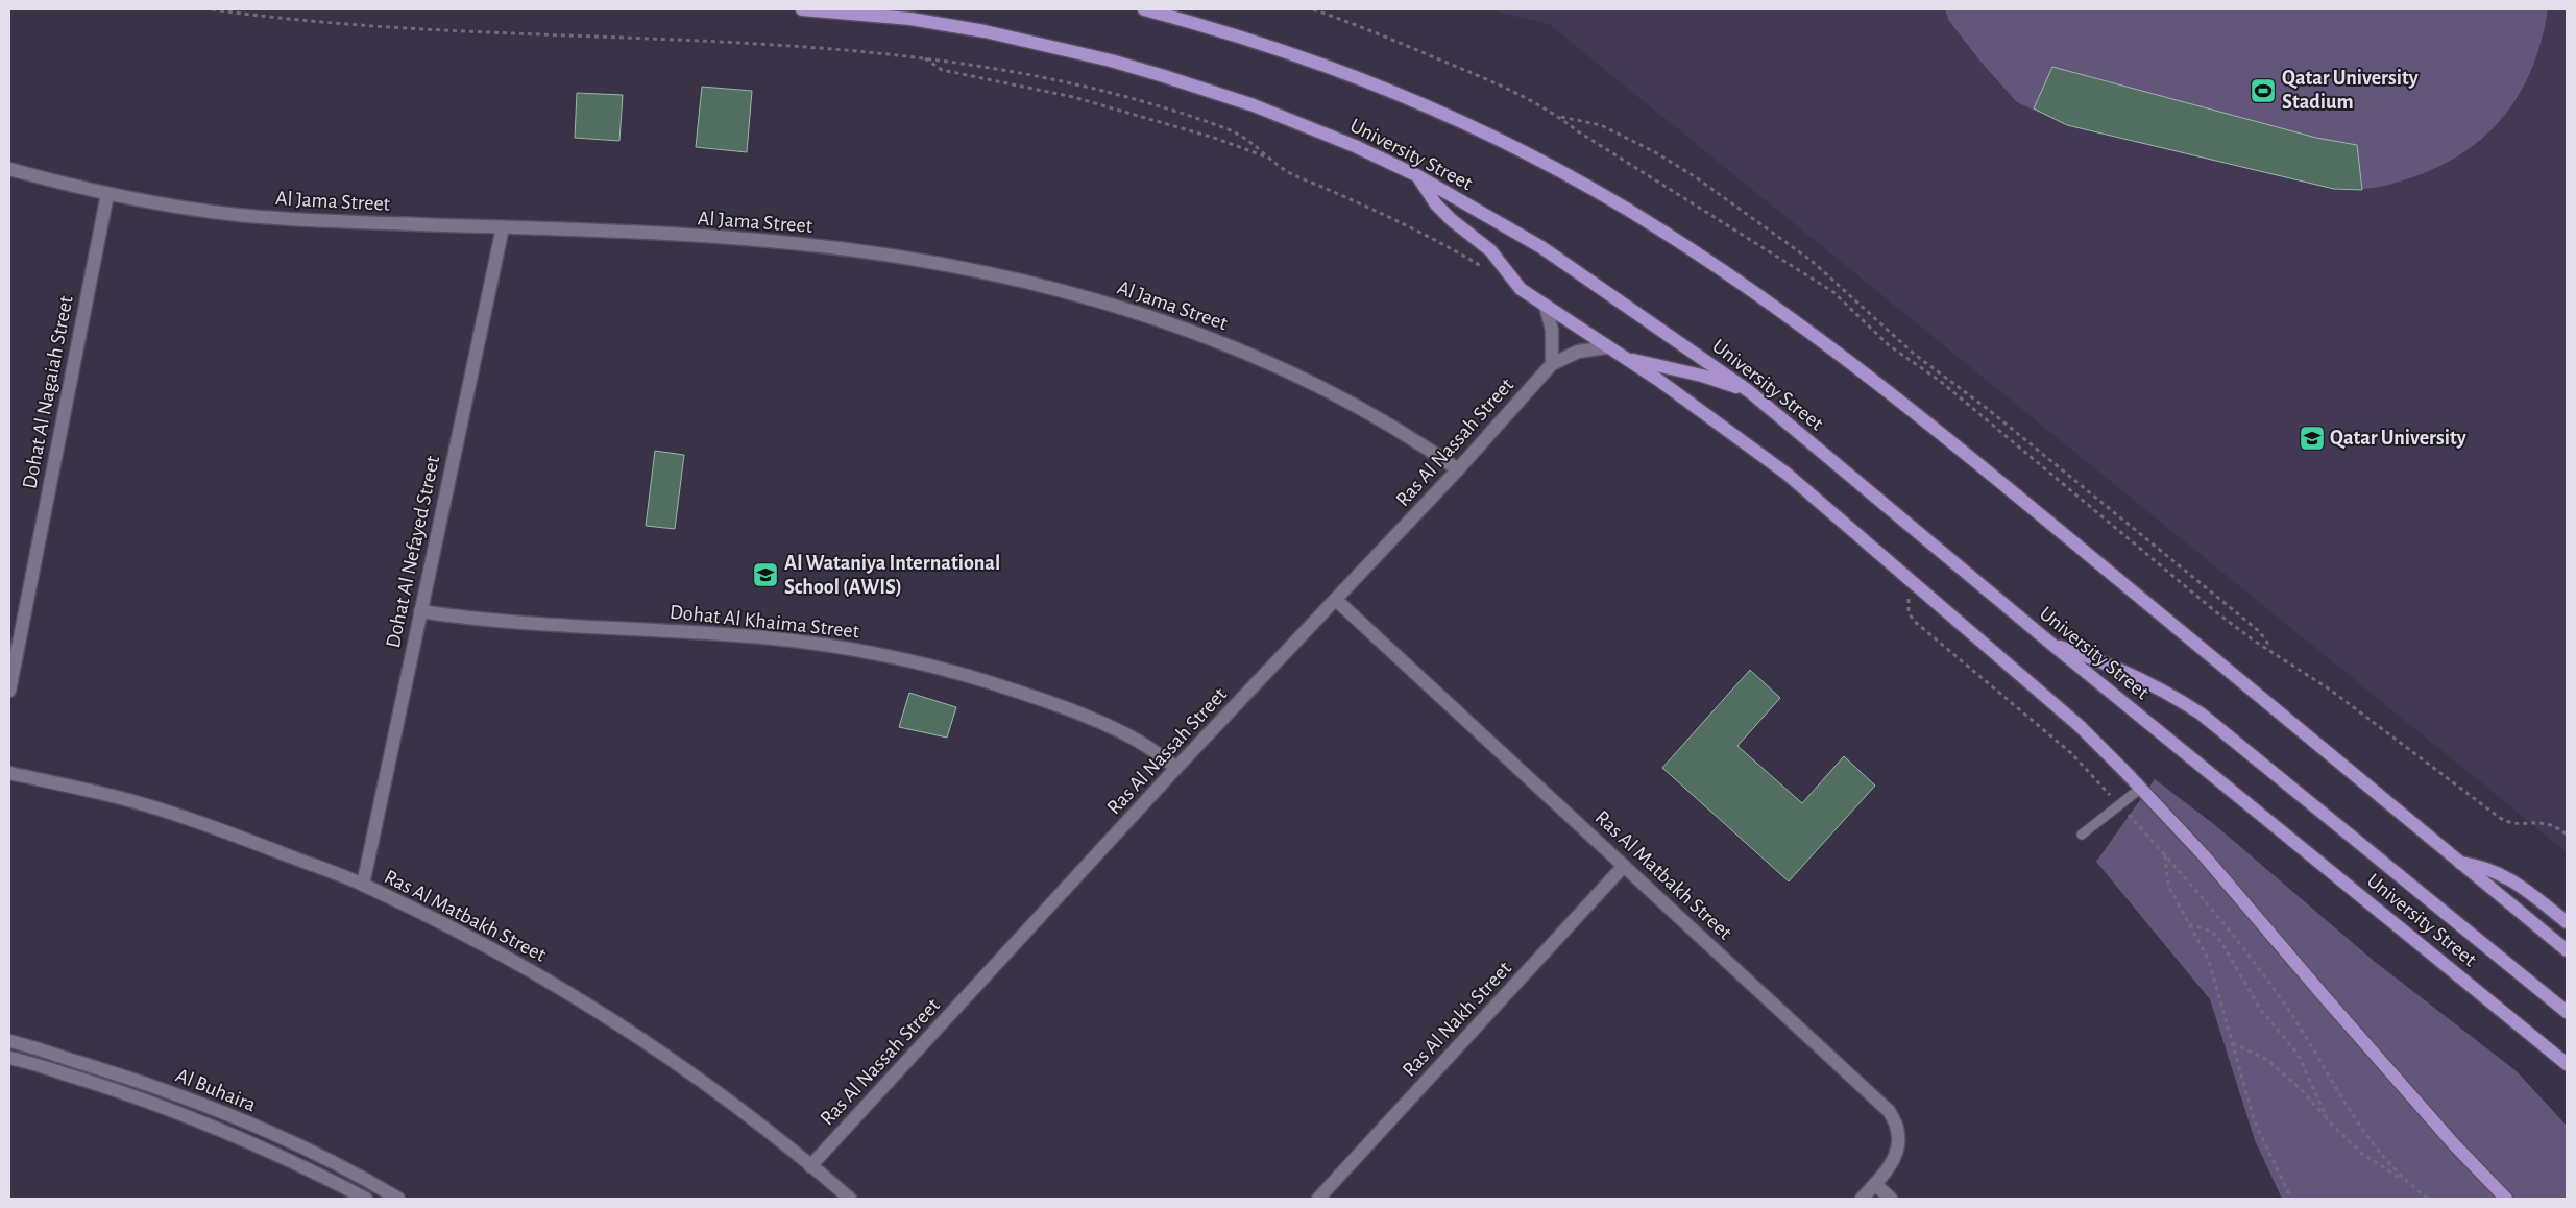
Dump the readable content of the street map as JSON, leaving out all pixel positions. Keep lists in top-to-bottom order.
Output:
{
  "streets": {
    "main road": ["University Street"],
    "street": [
      "Al Jama Street",
      "Dohat Al Nagaiah Street",
      "Ras Al Nassah Street",
      "Dohat Al Nefayed Street",
      "Dohat Al Khaima Street",
      "Ras Al Matbakh Street",
      "Ras Al Nakh Street",
      "Al Buhaira"
    ]
  },
  "crossings": [
    ["Al Jama Street", "Dohat Al Nagaiah Street"],
    ["Al Jama Street", "Ras Al Nassah Street"],
    ["Al Jama Street", "Dohat Al Nefayed Street"],
    ["Ras Al Nassah Street", "Dohat Al Khaima Street"],
    ["Ras Al Nassah Street", "Ras Al Matbakh Street"],
    ["Dohat Al Nefayed Street", "Dohat Al Khaima Street"],
    ["Dohat Al Nefayed Street", "Ras Al Matbakh Street"],
    ["Ras Al Matbakh Street", "Ras Al Nakh Street"]
  ],
  "places": {
    "sports": ["Qatar University Stadium"],
    "school or university": ["Qatar University", "Al Wataniya International School (AWIS)"]
  }
}
